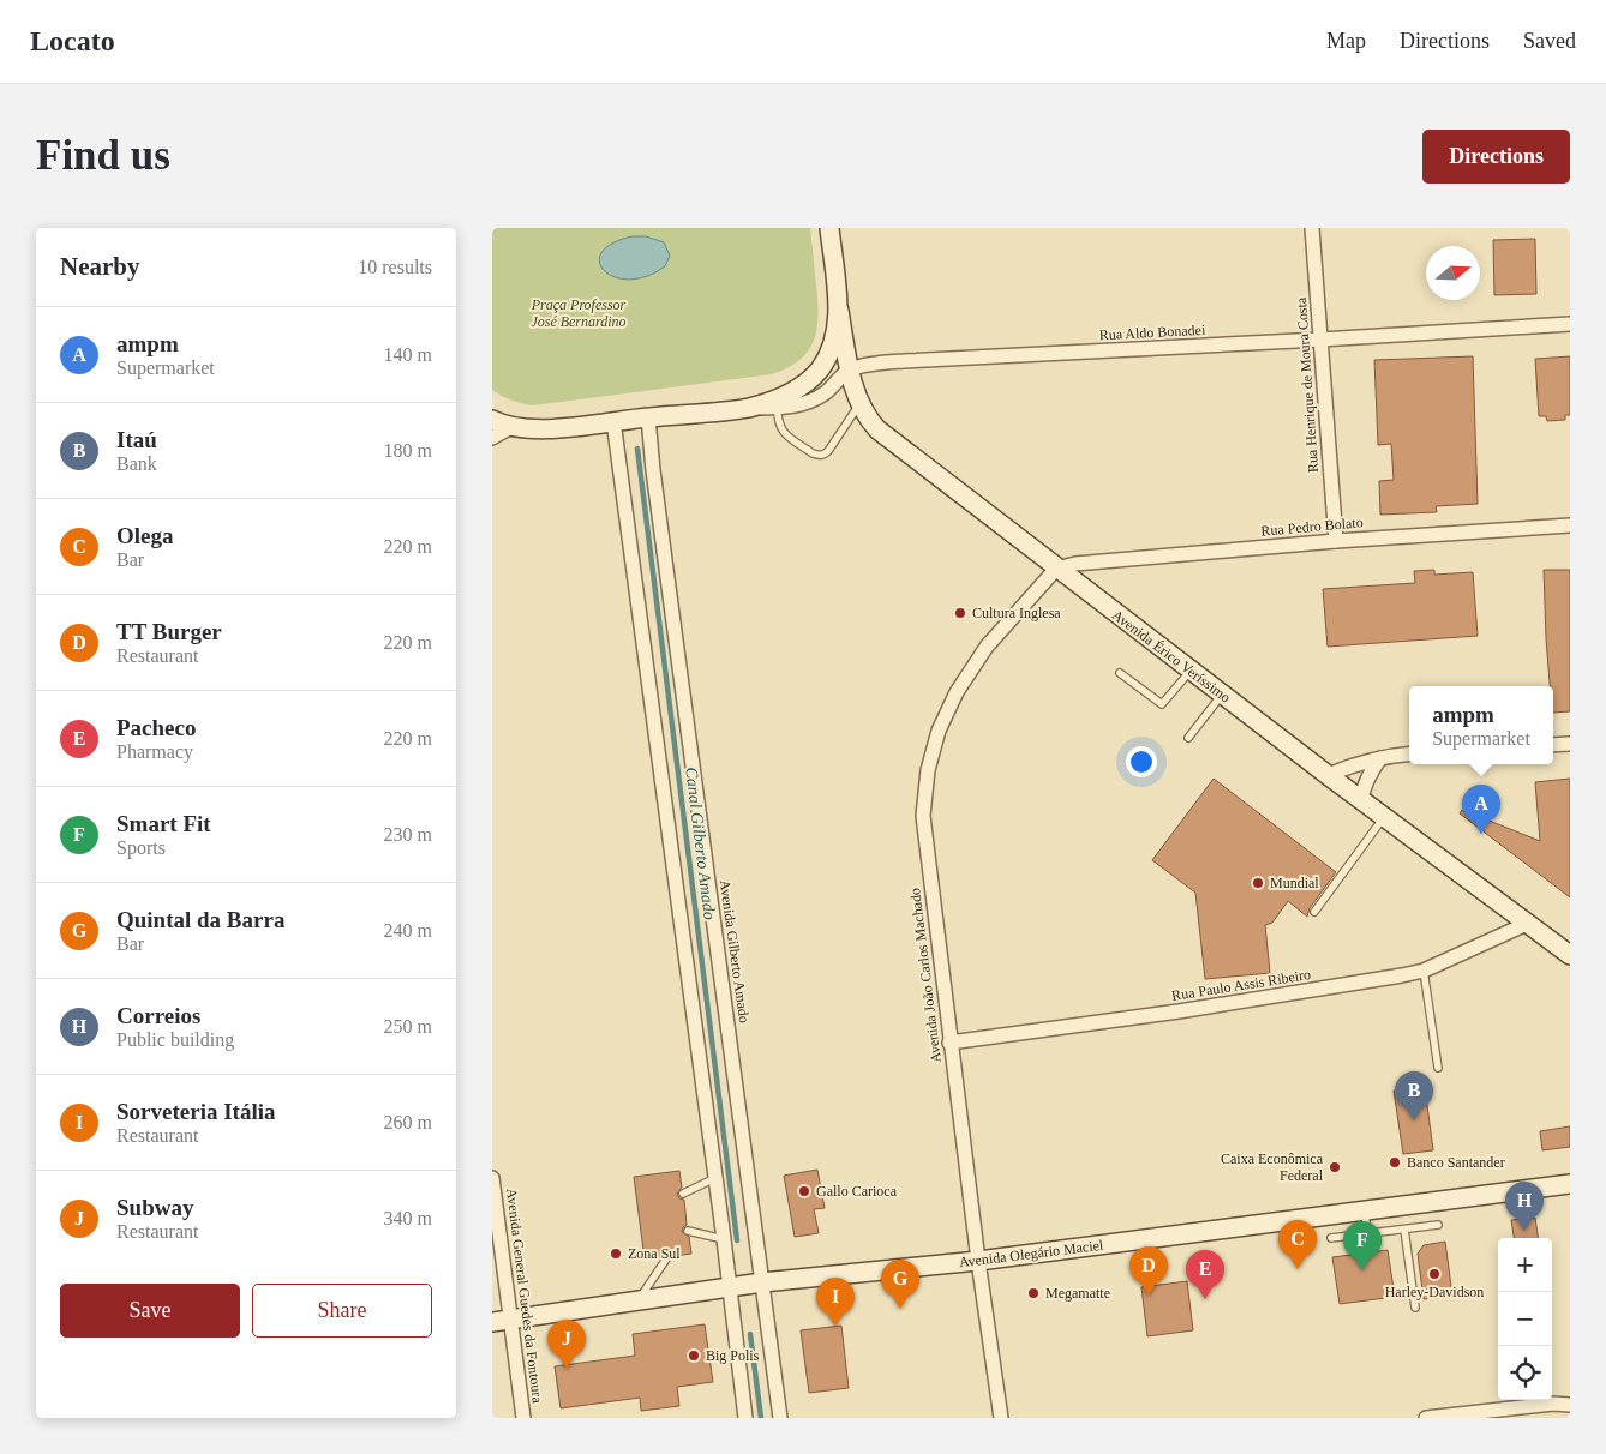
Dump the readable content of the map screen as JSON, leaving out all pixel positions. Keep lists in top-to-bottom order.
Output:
{
  "streets": {
    "main road": ["Avenida Érico Veríssimo", "Avenida Olegário Maciel"],
    "street": [
      "Rua Aldo Bonadei",
      "Rua Henrique de Moura Costa",
      "Rua Pedro Bolato",
      "Avenida Gilberto Amado",
      "Avenida João Carlos Machado",
      "Rua Paulo Assis Ribeiro",
      "Avenida General Guedes da Fontoura"
    ]
  },
  "crossings": [
    ["Rua Aldo Bonadei", "Rua Henrique de Moura Costa"],
    ["Rua Aldo Bonadei", "Avenida Érico Veríssimo"],
    ["Rua Henrique de Moura Costa", "Rua Pedro Bolato"],
    ["Rua Pedro Bolato", "Avenida Érico Veríssimo"],
    ["Rua Pedro Bolato", "Avenida João Carlos Machado"],
    ["Avenida Érico Veríssimo", "Avenida João Carlos Machado"],
    ["Avenida Érico Veríssimo", "Rua Paulo Assis Ribeiro"],
    ["Avenida Gilberto Amado", "Avenida Olegário Maciel"],
    ["Avenida João Carlos Machado", "Rua Paulo Assis Ribeiro"],
    ["Avenida João Carlos Machado", "Avenida Olegário Maciel"],
    ["Avenida Olegário Maciel", "Avenida General Guedes da Fontoura"]
  ],
  "water": ["Canal Gilberto Amado"],
  "parks": ["Praça Professor José Bernardino"],
  "places": [
    "Cultura Inglesa",
    "Mundial",
    "Banco Santander",
    "Caixa Econômica Federal",
    "Gallo Carioca",
    "Zona Sul",
    "Harley-Davidson",
    "Megamatte",
    "Big Polis"
  ],
  "north": "right",
  "page": {
    "header": "Locato",
    "nav": ["Map", "Directions", "Saved"],
    "buttons": [
      "Directions",
      ["Save", "Share"]
    ],
    "title": "Find us",
    "heading": ["Nearby", "10 results"],
    "list": [
      {
        "mark": "A",
        "name": "ampm",
        "note": "Supermarket",
        "value": "140 m"
      },
      {
        "mark": "B",
        "name": "Itaú",
        "note": "Bank",
        "value": "180 m"
      },
      {
        "mark": "C",
        "name": "Olega",
        "note": "Bar",
        "value": "220 m"
      },
      {
        "mark": "D",
        "name": "TT Burger",
        "note": "Restaurant",
        "value": "220 m"
      },
      {
        "mark": "E",
        "name": "Pacheco",
        "note": "Pharmacy",
        "value": "220 m"
      },
      {
        "mark": "F",
        "name": "Smart Fit",
        "note": "Sports",
        "value": "230 m"
      },
      {
        "mark": "G",
        "name": "Quintal da Barra",
        "note": "Bar",
        "value": "240 m"
      },
      {
        "mark": "H",
        "name": "Correios",
        "note": "Public building",
        "value": "250 m"
      },
      {
        "mark": "I",
        "name": "Sorveteria Itália",
        "note": "Restaurant",
        "value": "260 m"
      },
      {
        "mark": "J",
        "name": "Subway",
        "note": "Restaurant",
        "value": "340 m"
      }
    ],
    "popup": ["ampm", "Supermarket"],
    "pins": [
      "A",
      "B",
      "H",
      "C",
      "F",
      "D",
      "E",
      "G",
      "I",
      "J"
    ],
    "map_buttons": ["+", "−"]
  }
}
